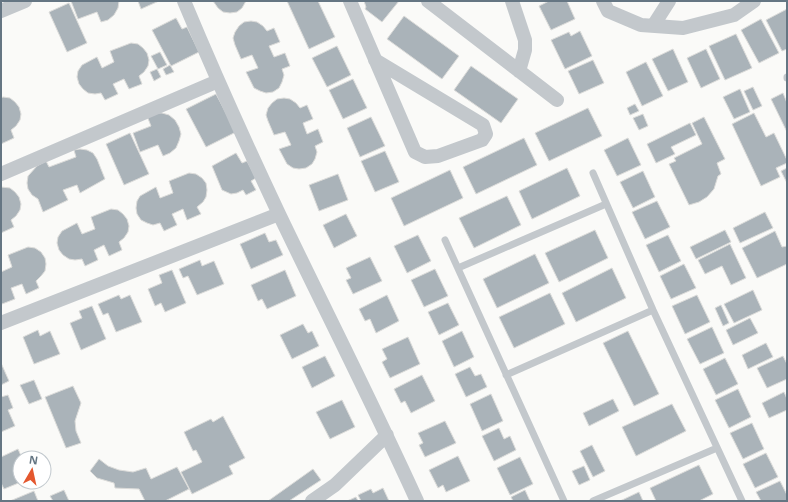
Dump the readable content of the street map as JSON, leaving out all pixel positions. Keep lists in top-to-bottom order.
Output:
{
  "north": "top"
}
